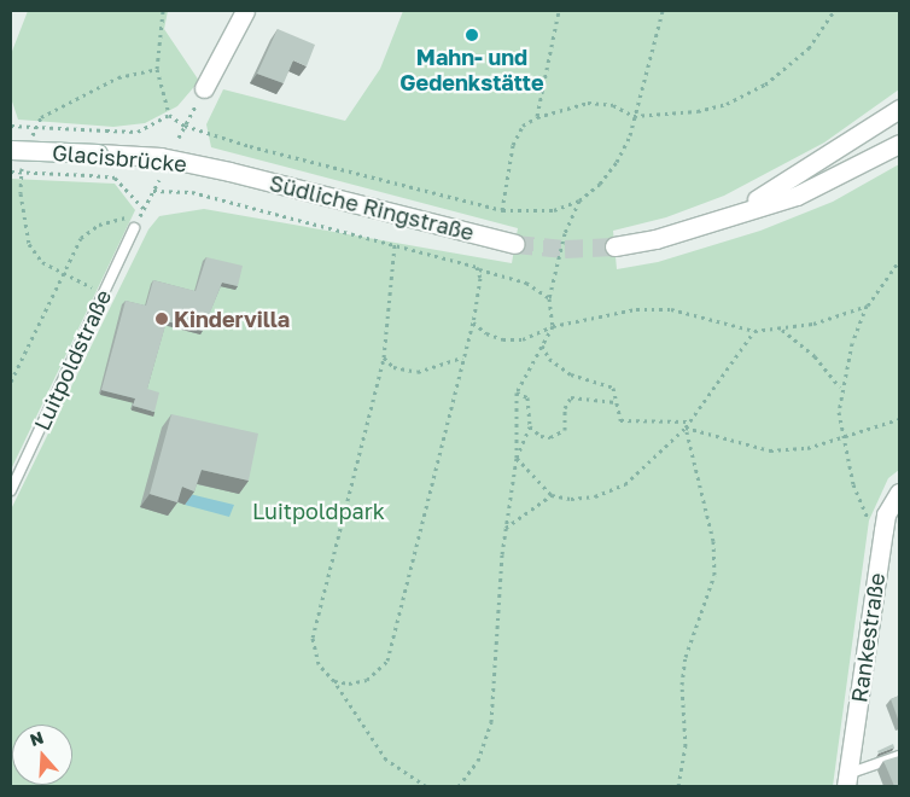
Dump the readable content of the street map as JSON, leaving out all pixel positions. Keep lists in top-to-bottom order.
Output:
{
  "streets": {
    "main road": ["Glacisbrücke", "Südliche Ringstraße", "Rankestraße"],
    "lane": ["Luitpoldstraße"]
  },
  "crossings": [
    ["Glacisbrücke", "Südliche Ringstraße"]
  ],
  "parks": ["Luitpoldpark"],
  "places": ["Mahn- und Gedenkstätte", "Kindervilla"],
  "north": "top"
}
